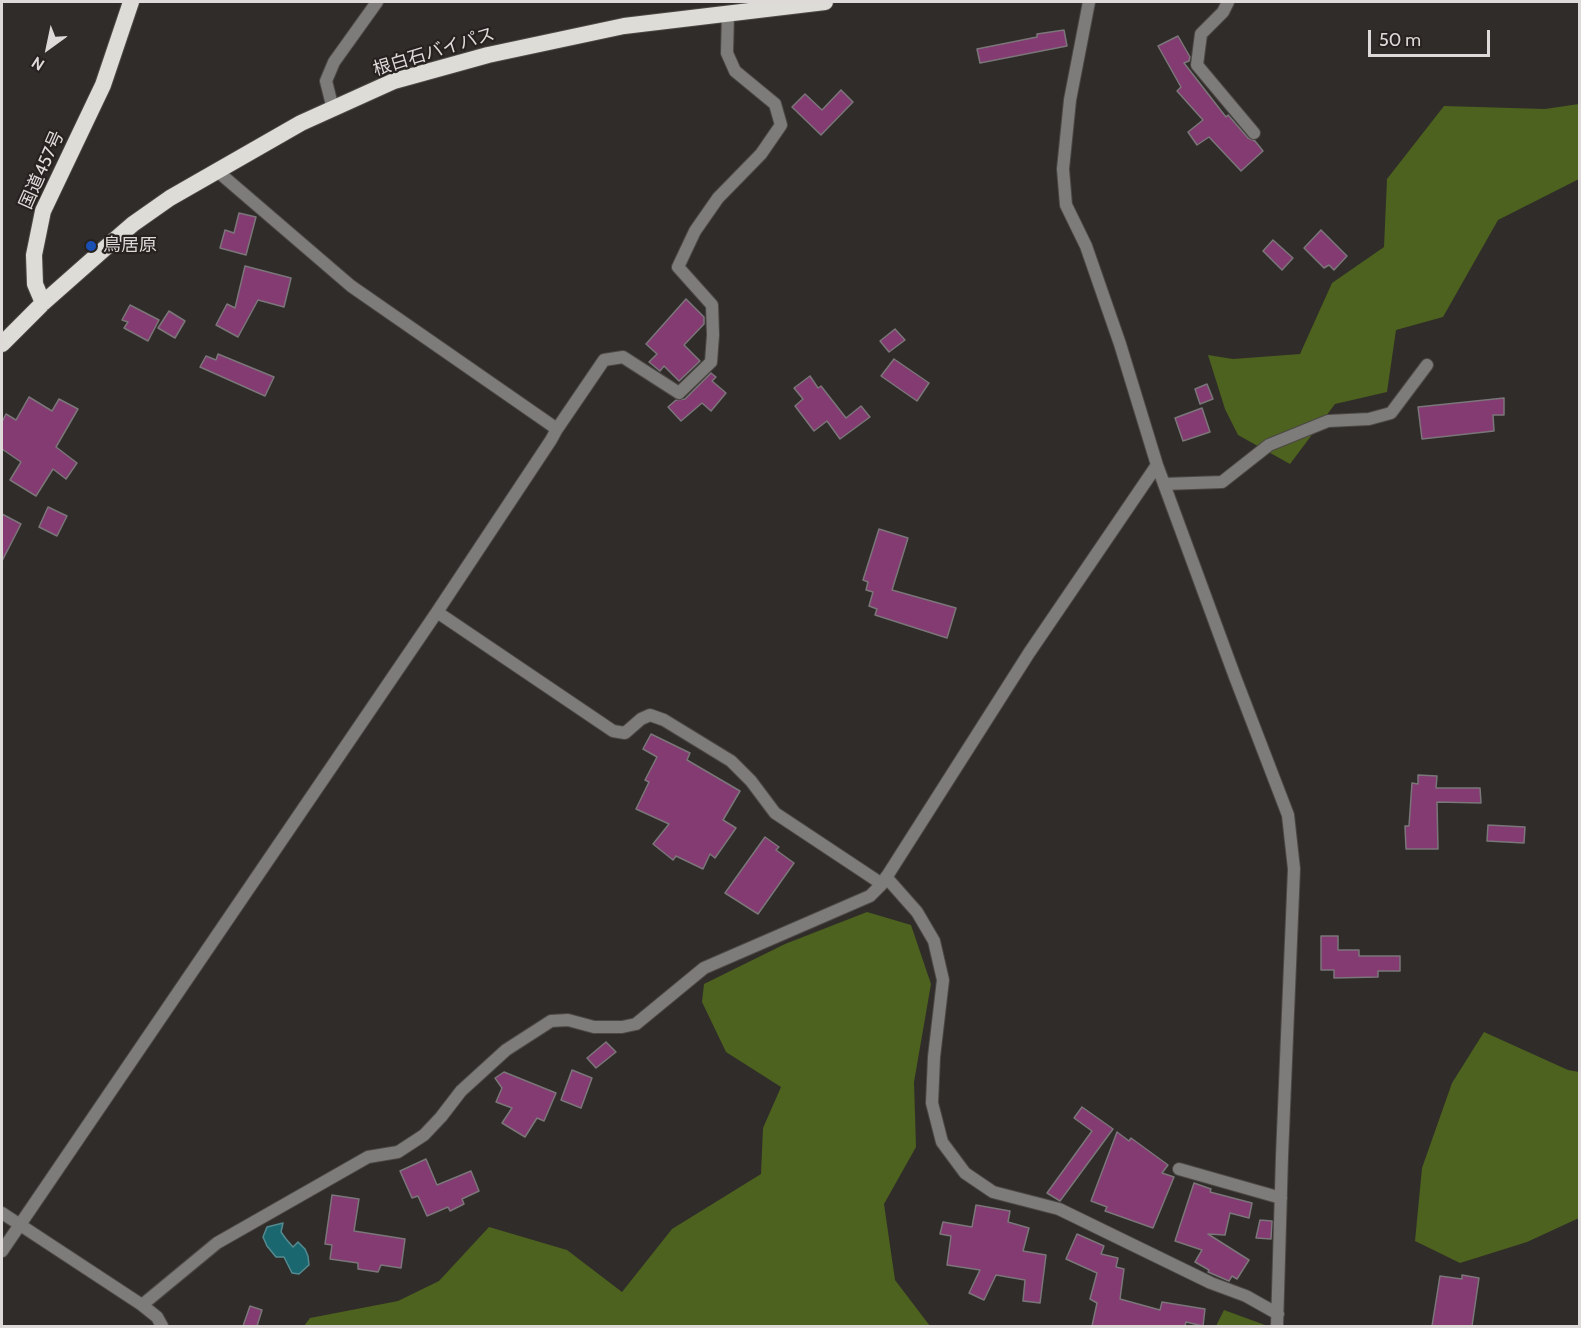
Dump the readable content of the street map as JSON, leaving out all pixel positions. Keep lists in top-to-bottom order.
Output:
{
  "streets": {
    "highway": ["根白石バイパス", "国道457号"]
  },
  "crossings": [
    ["根白石バイパス", "国道457号"]
  ],
  "places": ["鳥居原"],
  "scale_bar": "50 m",
  "north": "bottom left"
}
